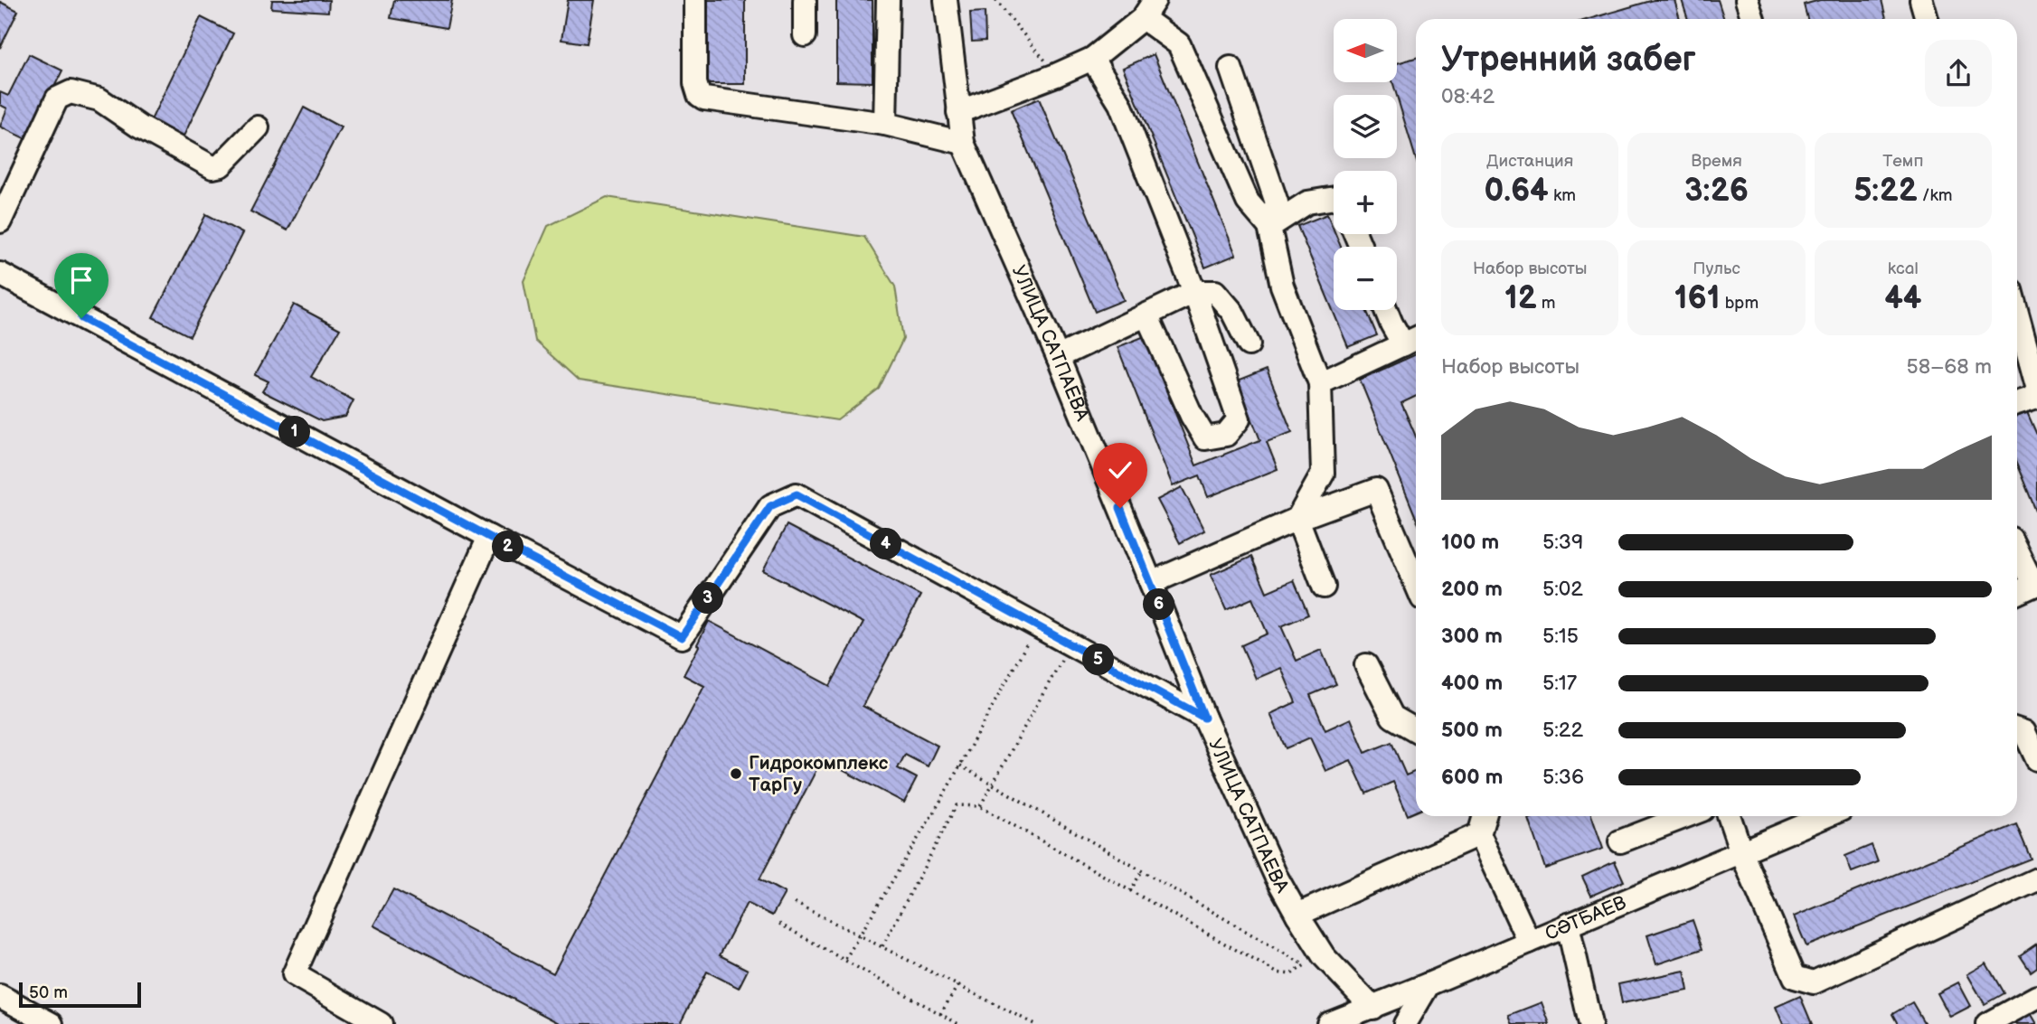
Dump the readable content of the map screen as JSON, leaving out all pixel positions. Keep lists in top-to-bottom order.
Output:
{
  "streets": {
    "street": ["УЛИЦА САТПАЕВА", "СӘТБАЕВ"]
  },
  "crossings": [
    ["УЛИЦА САТПАЕВА", "СӘТБАЕВ"]
  ],
  "places": ["Гидрокомплекс ТарГу"],
  "scale_bar": "50 m",
  "north": "left",
  "page": {
    "map_buttons": ["+", "−"],
    "heading": ["Утренний забег", "08:42"],
    "stats": [
      ["Дистанция", "0.64 km"],
      ["Время", "3:26"],
      ["Темп", "5:22 /km"],
      ["Набор высоты", "12 m"],
      ["Пульс", "161 bpm"],
      ["kcal", "44"]
    ],
    "chart": ["Набор высоты", "58–68 m"],
    "pins": [
      "1",
      "4",
      "2",
      "3",
      "6",
      "5"
    ],
    "list": [
      {
        "name": "100 m",
        "note": "5:39"
      },
      {
        "name": "200 m",
        "note": "5:02"
      },
      {
        "name": "300 m",
        "note": "5:15"
      },
      {
        "name": "400 m",
        "note": "5:17"
      },
      {
        "name": "500 m",
        "note": "5:22"
      },
      {
        "name": "600 m",
        "note": "5:36"
      }
    ],
    "scale": "50 m"
  }
}
